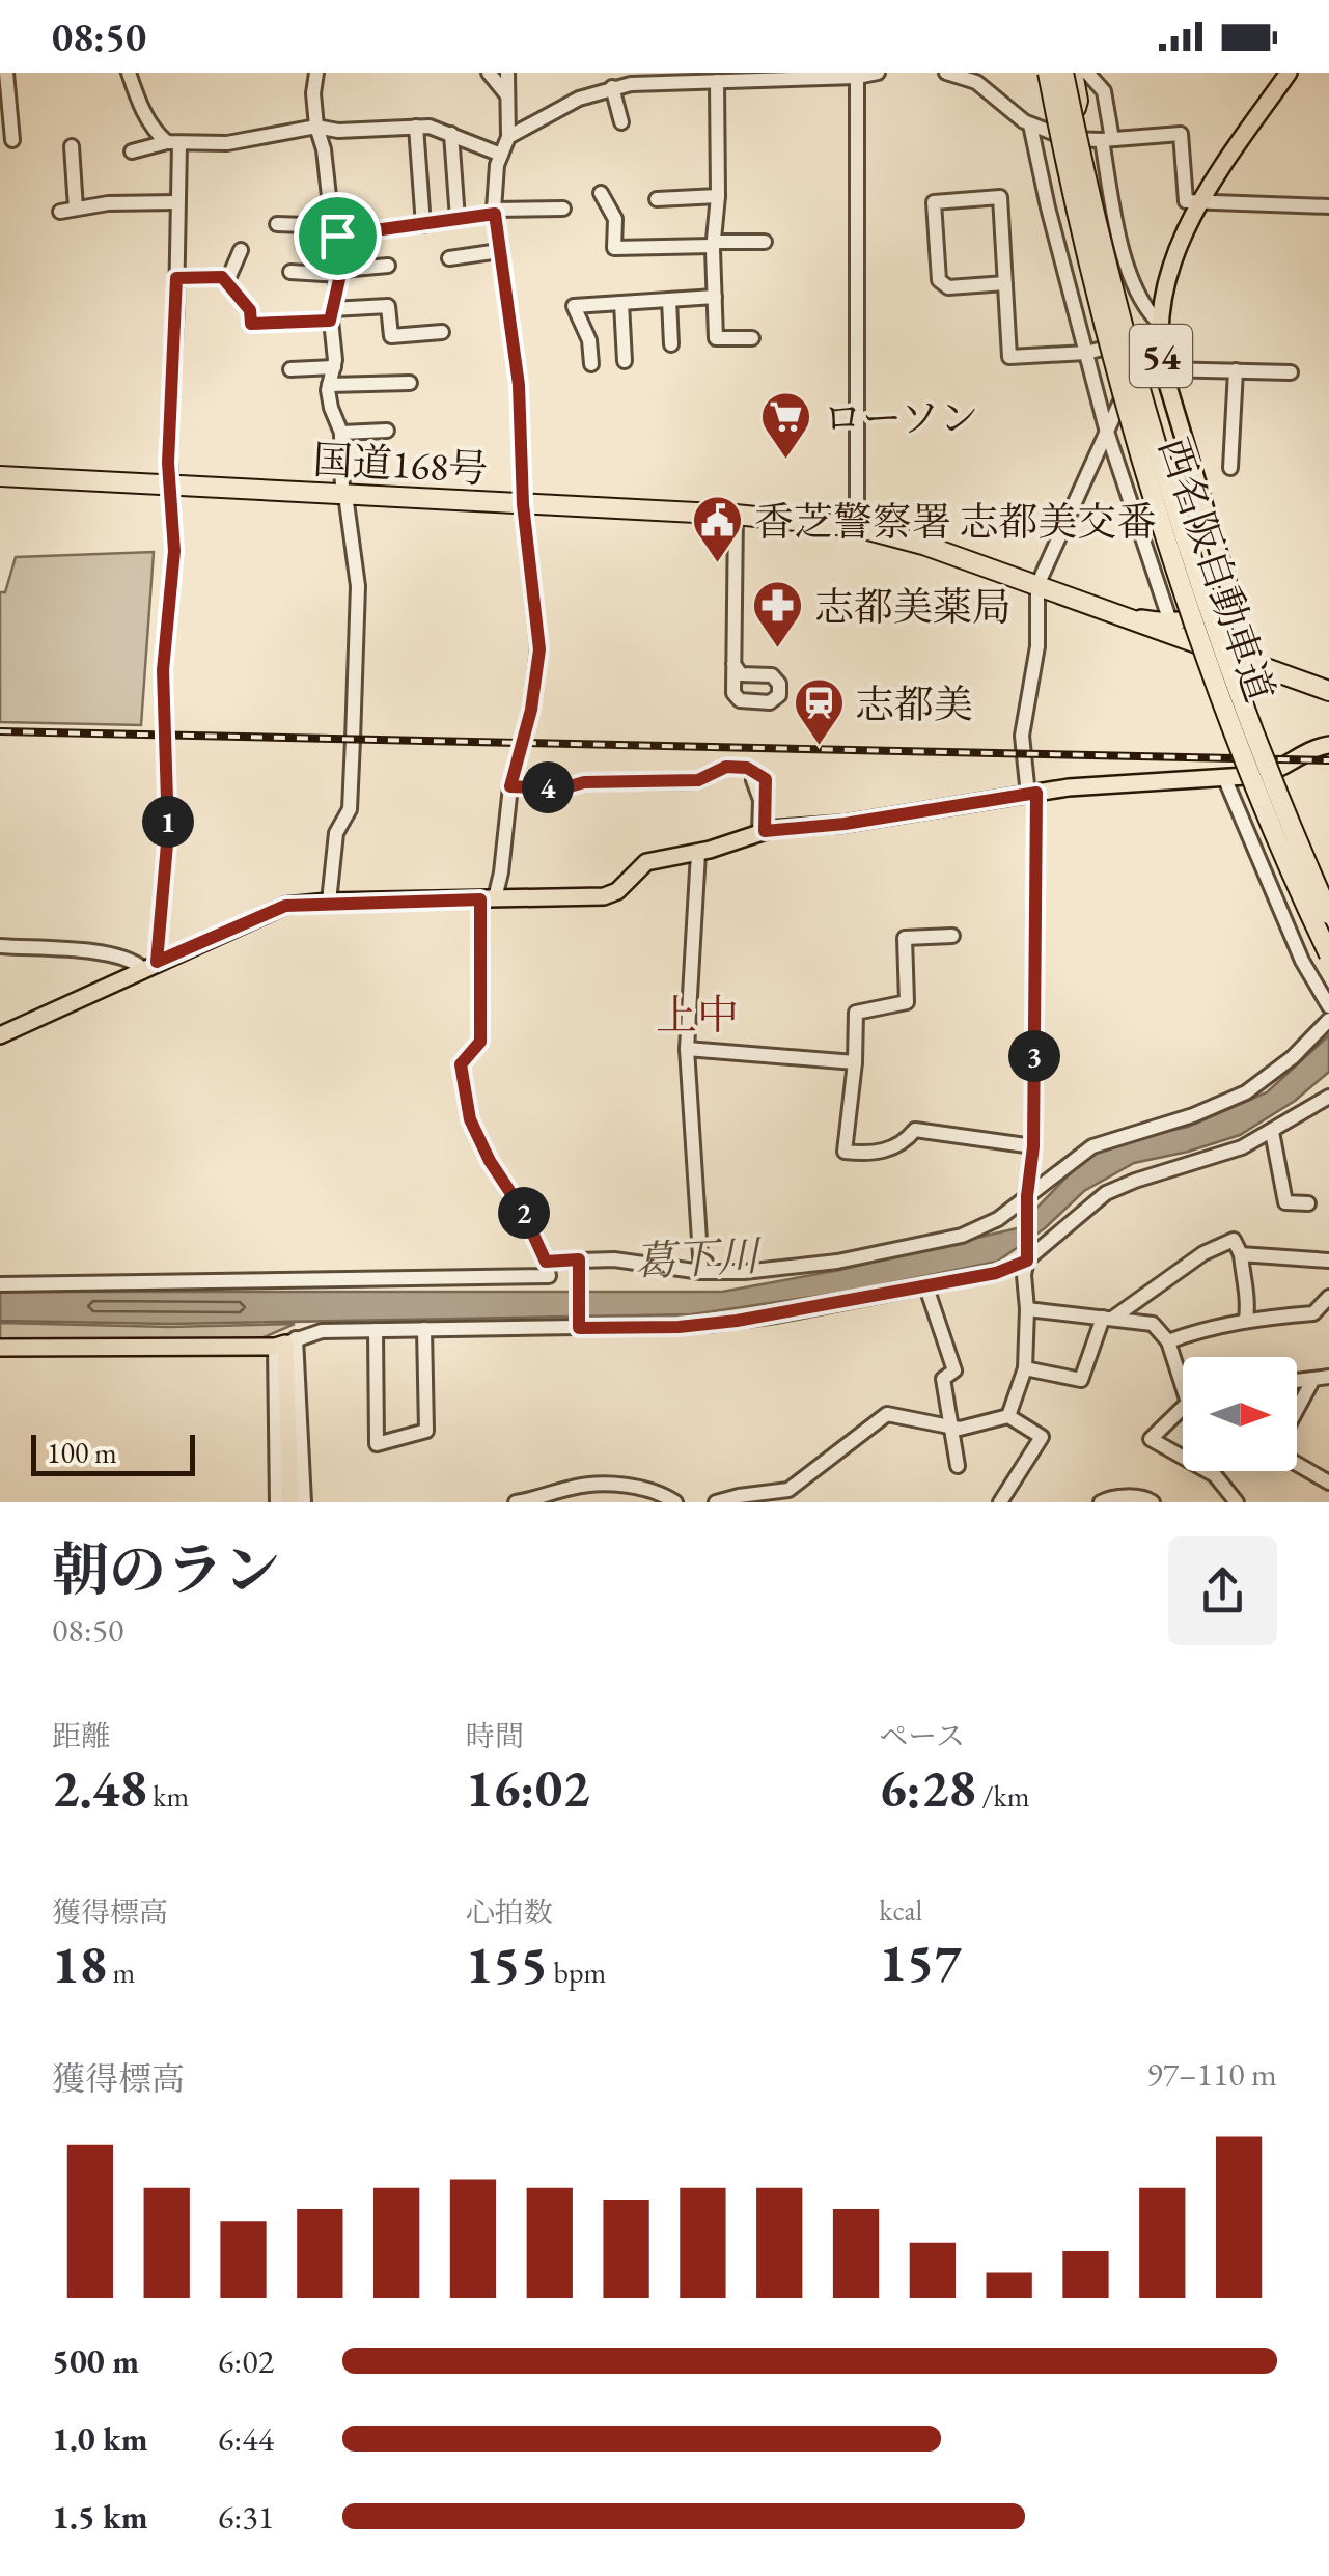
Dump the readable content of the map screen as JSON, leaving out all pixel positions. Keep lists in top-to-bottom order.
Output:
{
  "streets": {
    "highway": ["国道168号", "西名阪自動車道"],
    "main road": ["54"]
  },
  "crossings": [
    ["54", "国道168号"]
  ],
  "districts": ["上中"],
  "water": ["葛下川"],
  "places": {
    "supermarket": ["ローソン"],
    "public building": ["香芝警察署 志都美交番"],
    "pharmacy": ["志都美薬局"],
    "station": ["志都美"]
  },
  "scale_bar": "100 m",
  "north": "right",
  "page": {
    "status": "08:50",
    "pins": [
      "4",
      "1",
      "3",
      "2"
    ],
    "scale": "100 m",
    "heading": ["朝のラン", "08:50"],
    "stats": [
      ["距離", "2.48 km"],
      ["時間", "16:02"],
      ["ペース", "6:28 /km"],
      ["獲得標高", "18 m"],
      ["心拍数", "155 bpm"],
      ["kcal", "157"]
    ],
    "chart": ["獲得標高", "97–110 m"],
    "list": [
      {
        "name": "500 m",
        "note": "6:02"
      },
      {
        "name": "1.0 km",
        "note": "6:44"
      },
      {
        "name": "1.5 km",
        "note": "6:31"
      }
    ]
  }
}
